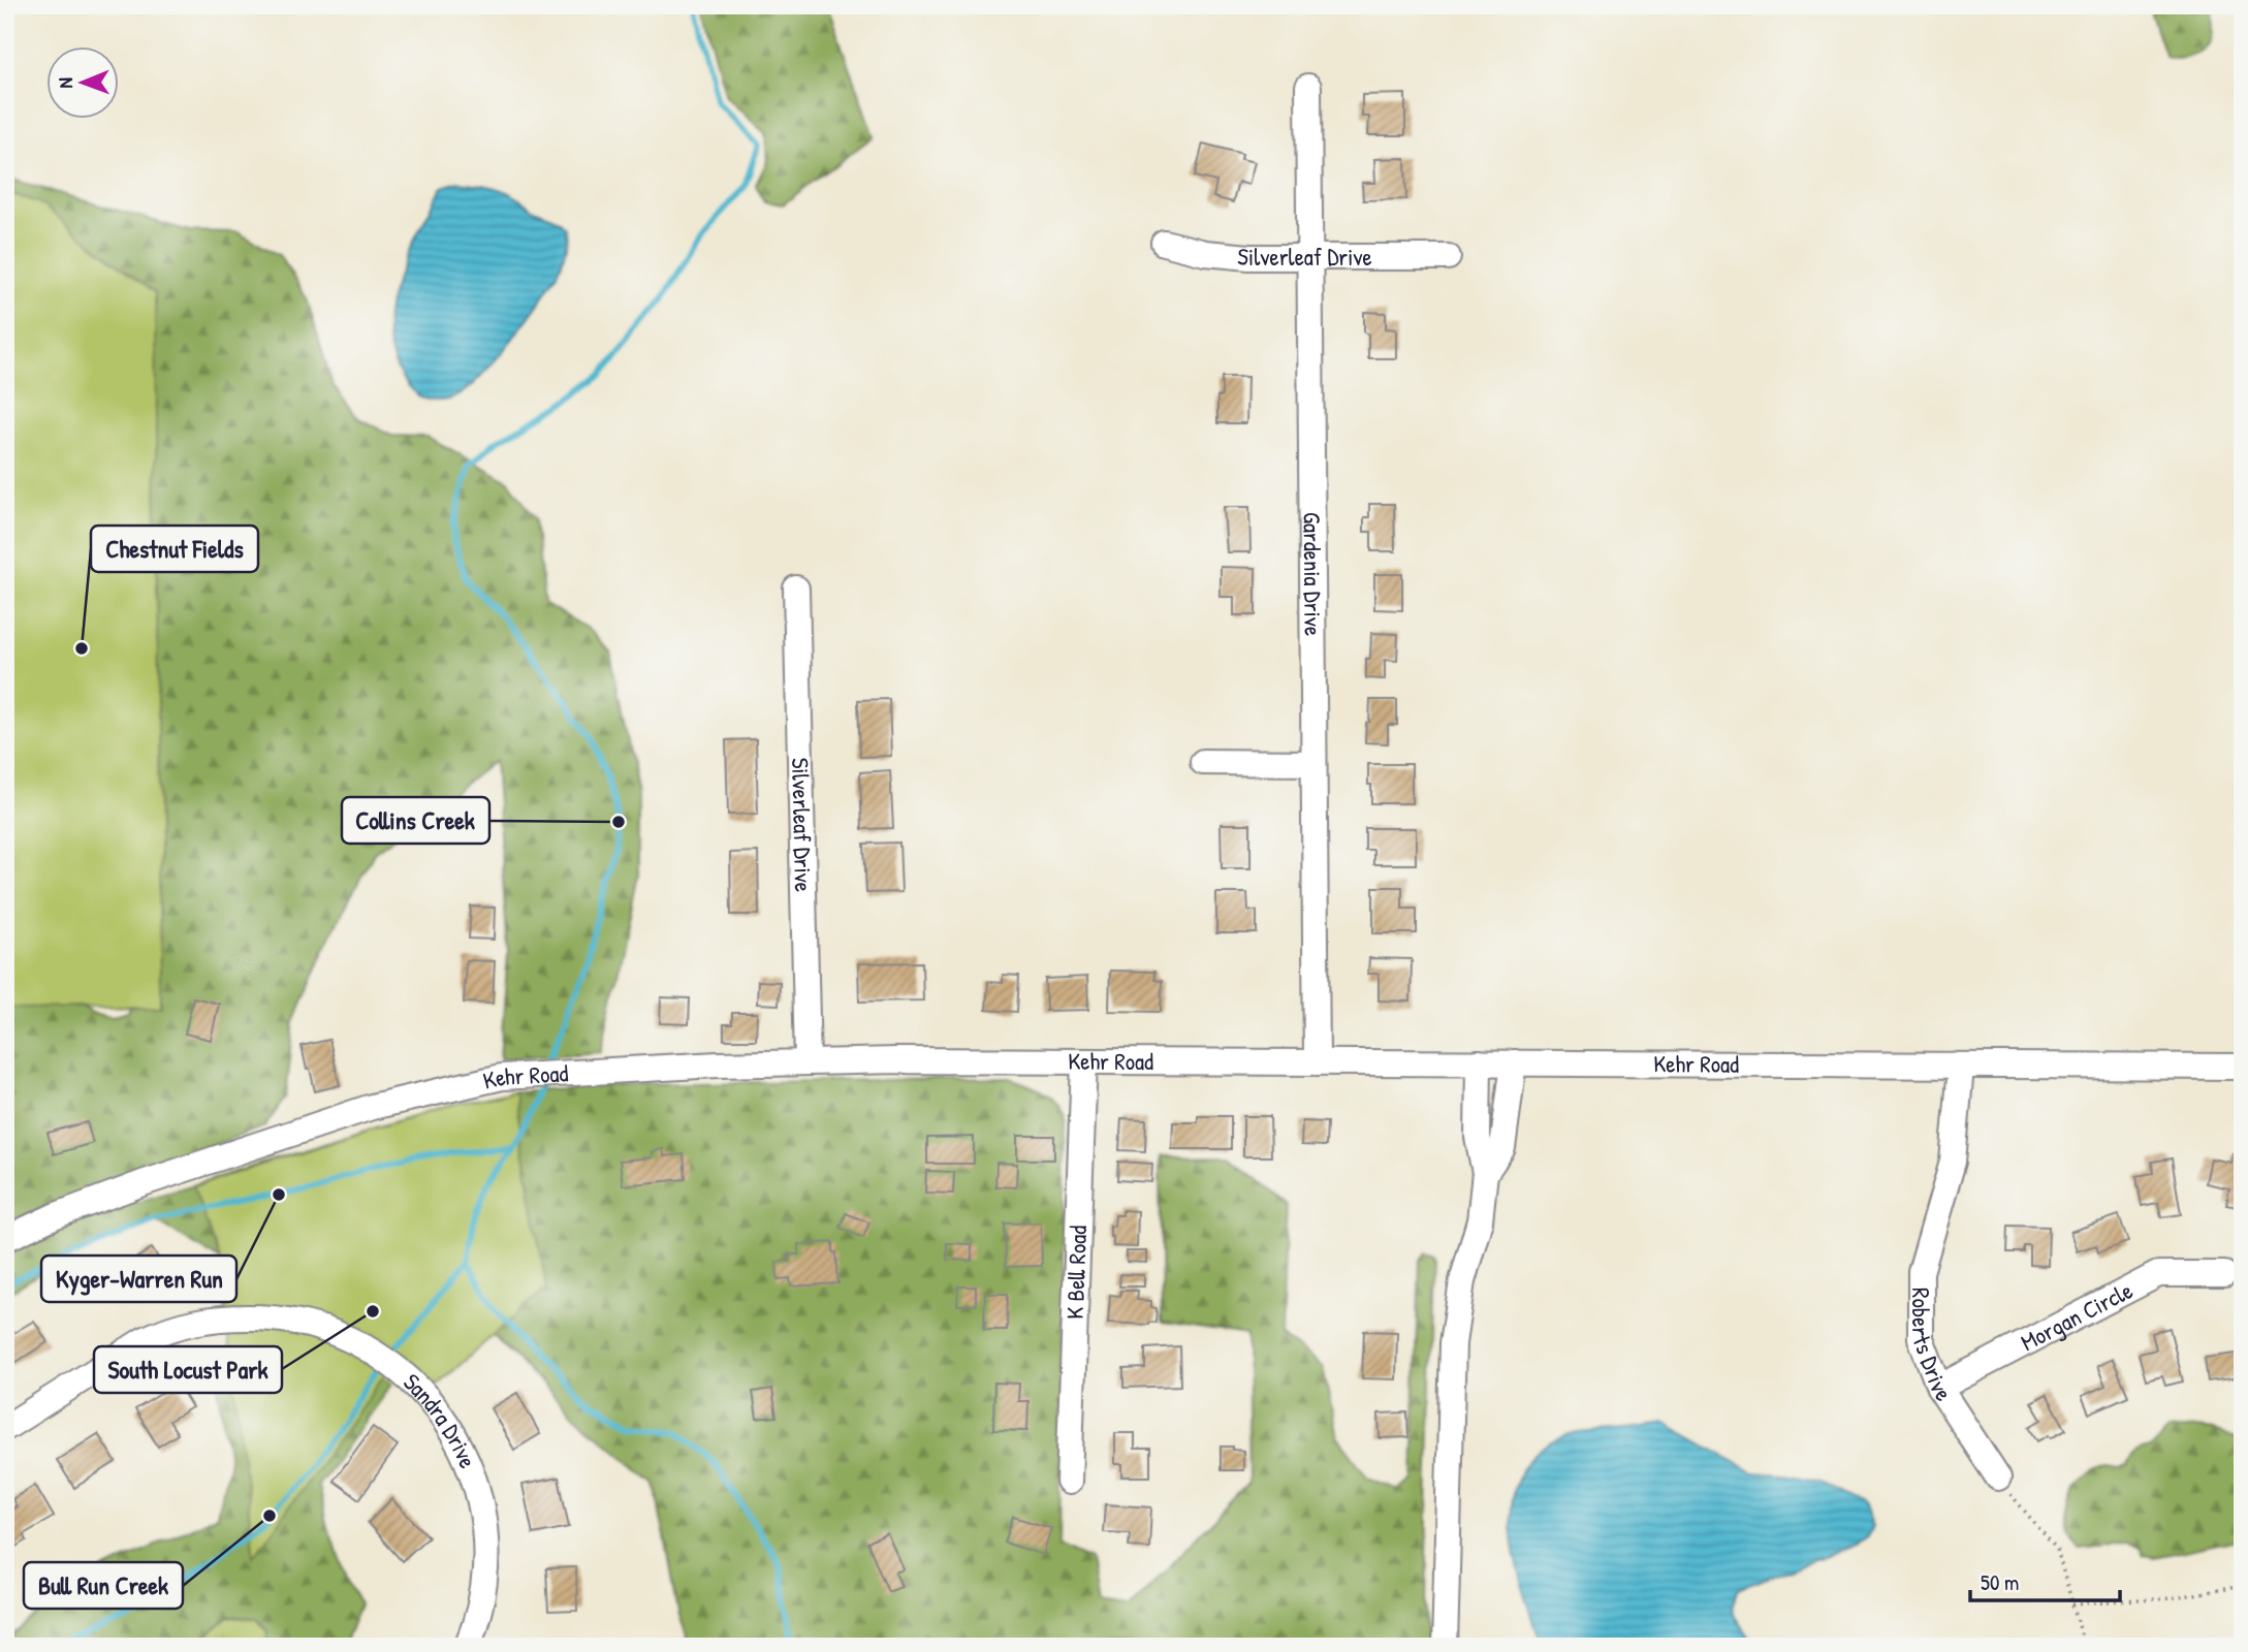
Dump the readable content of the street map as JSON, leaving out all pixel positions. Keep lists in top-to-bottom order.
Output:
{
  "streets": {
    "street": [
      "Silverleaf Drive",
      "Gardenia Drive",
      "Kehr Road",
      "K Bell Road",
      "Morgan Circle",
      "Roberts Drive",
      "Sandra Drive"
    ]
  },
  "crossings": [
    ["Silverleaf Drive", "Gardenia Drive"],
    ["Silverleaf Drive", "Kehr Road"],
    ["Gardenia Drive", "Kehr Road"],
    ["Kehr Road", "K Bell Road"],
    ["Kehr Road", "Roberts Drive"],
    ["Morgan Circle", "Roberts Drive"]
  ],
  "places": [
    "Chestnut Fields",
    "Collins Creek",
    "Kyger-Warren Run",
    "South Locust Park",
    "Bull Run Creek"
  ],
  "scale_bar": "50 m",
  "north": "left"
}
